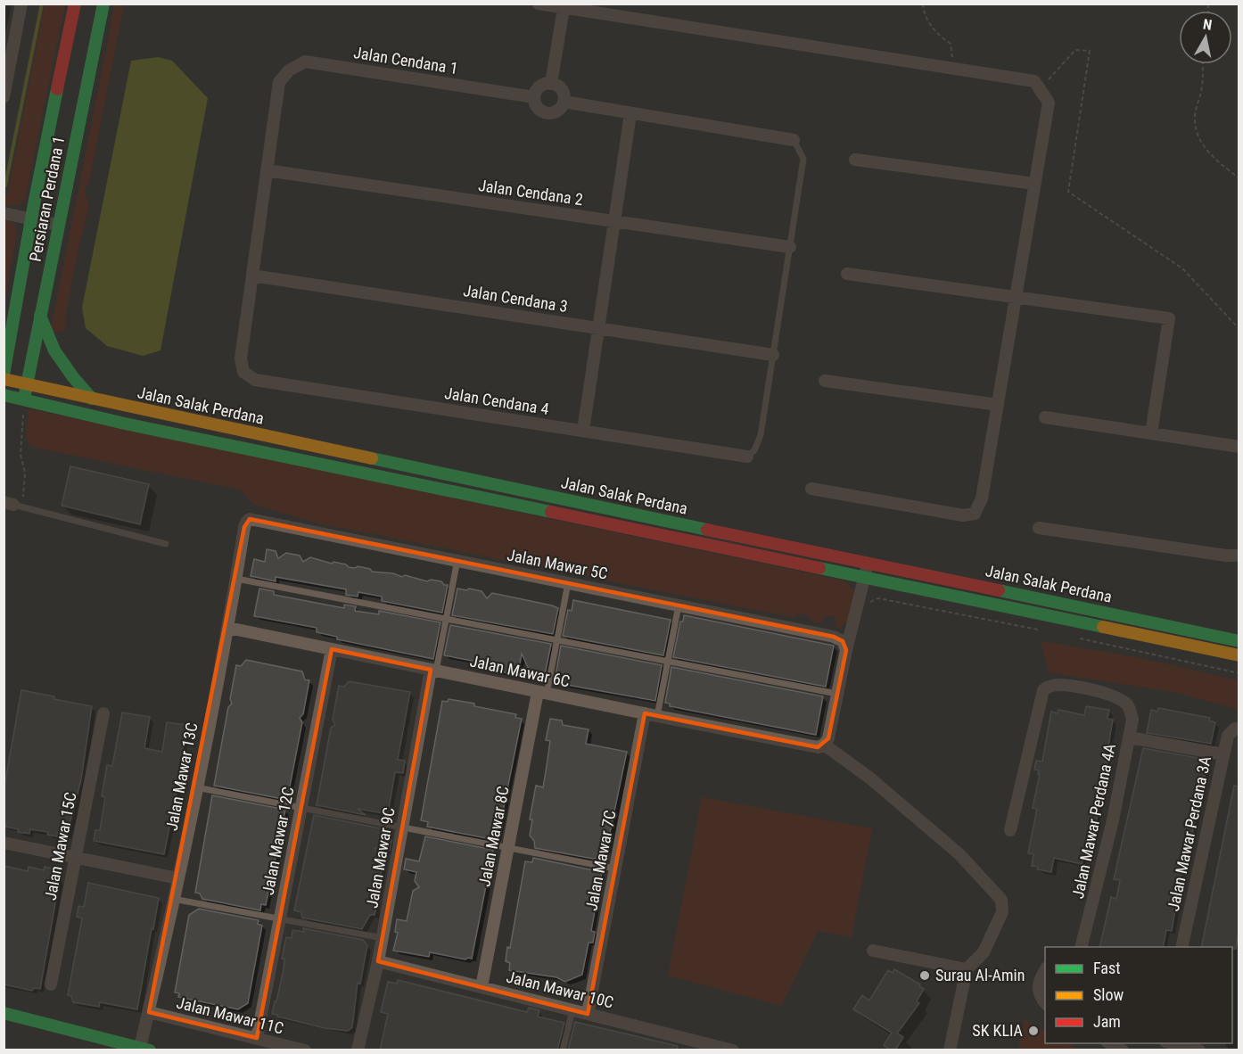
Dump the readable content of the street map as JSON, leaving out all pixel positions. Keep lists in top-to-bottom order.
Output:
{
  "streets": {
    "street": [
      "Jalan Cendana 1",
      "Jalan Cendana 2",
      "Persiaran Perdana 1",
      "Jalan Cendana 3",
      "Jalan Cendana 4",
      "Jalan Salak Perdana",
      "Jalan Mawar 5C",
      "Jalan Mawar 6C",
      "Jalan Mawar 13C",
      "Jalan Mawar Perdana 4A",
      "Jalan Mawar Perdana 3A",
      "Jalan Mawar 8C",
      "Jalan Mawar 12C",
      "Jalan Mawar 15C",
      "Jalan Mawar 9C",
      "Jalan Mawar 7C",
      "Jalan Mawar 10C",
      "Jalan Mawar 11C"
    ]
  },
  "crossings": [
    ["Jalan Cendana 1", "Jalan Cendana 2"],
    ["Persiaran Perdana 1", "Jalan Salak Perdana"],
    ["Jalan Cendana 3", "Jalan Cendana 4"],
    ["Jalan Mawar 5C", "Jalan Mawar 13C"],
    ["Jalan Mawar 6C", "Jalan Mawar 13C"],
    ["Jalan Mawar 6C", "Jalan Mawar 8C"],
    ["Jalan Mawar 6C", "Jalan Mawar 12C"],
    ["Jalan Mawar 6C", "Jalan Mawar 9C"],
    ["Jalan Mawar 6C", "Jalan Mawar 7C"],
    ["Jalan Mawar 13C", "Jalan Mawar 11C"],
    ["Jalan Mawar 8C", "Jalan Mawar 10C"],
    ["Jalan Mawar 12C", "Jalan Mawar 11C"],
    ["Jalan Mawar 9C", "Jalan Mawar 10C"],
    ["Jalan Mawar 7C", "Jalan Mawar 10C"]
  ],
  "places": ["Surau Al-Amin", "SK KLIA"],
  "legend": ["Fast", "Slow", "Jam"],
  "north": "top"
}
